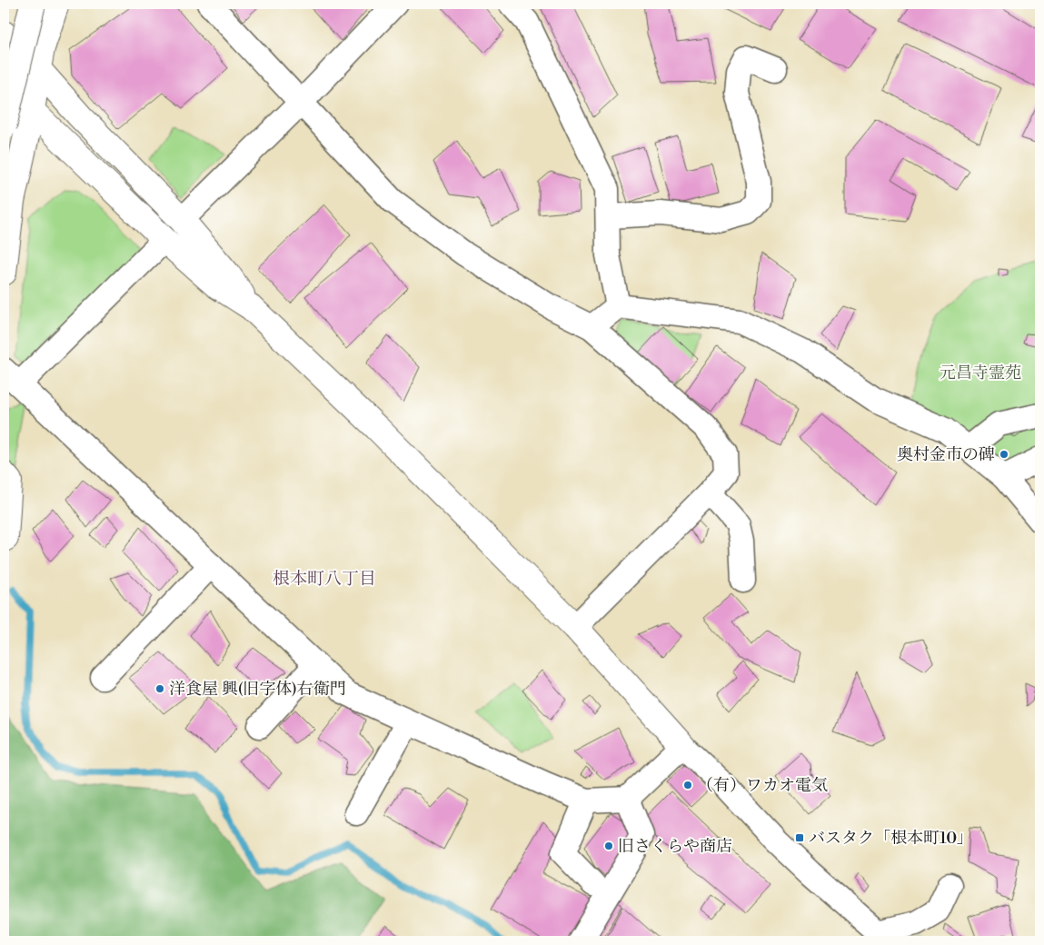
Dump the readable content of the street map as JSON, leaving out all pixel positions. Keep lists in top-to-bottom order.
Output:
{
  "districts": ["根本町八丁目"],
  "parks": ["元昌寺霊苑"],
  "places": {
    "other": [
      "奥村金市の碑",
      "洋食屋 興(旧字体)右衛門",
      "（有）ワカオ電気",
      "旧さくらや商店"
    ],
    "transit": ["バスタク「根本町10」"]
  }
}
